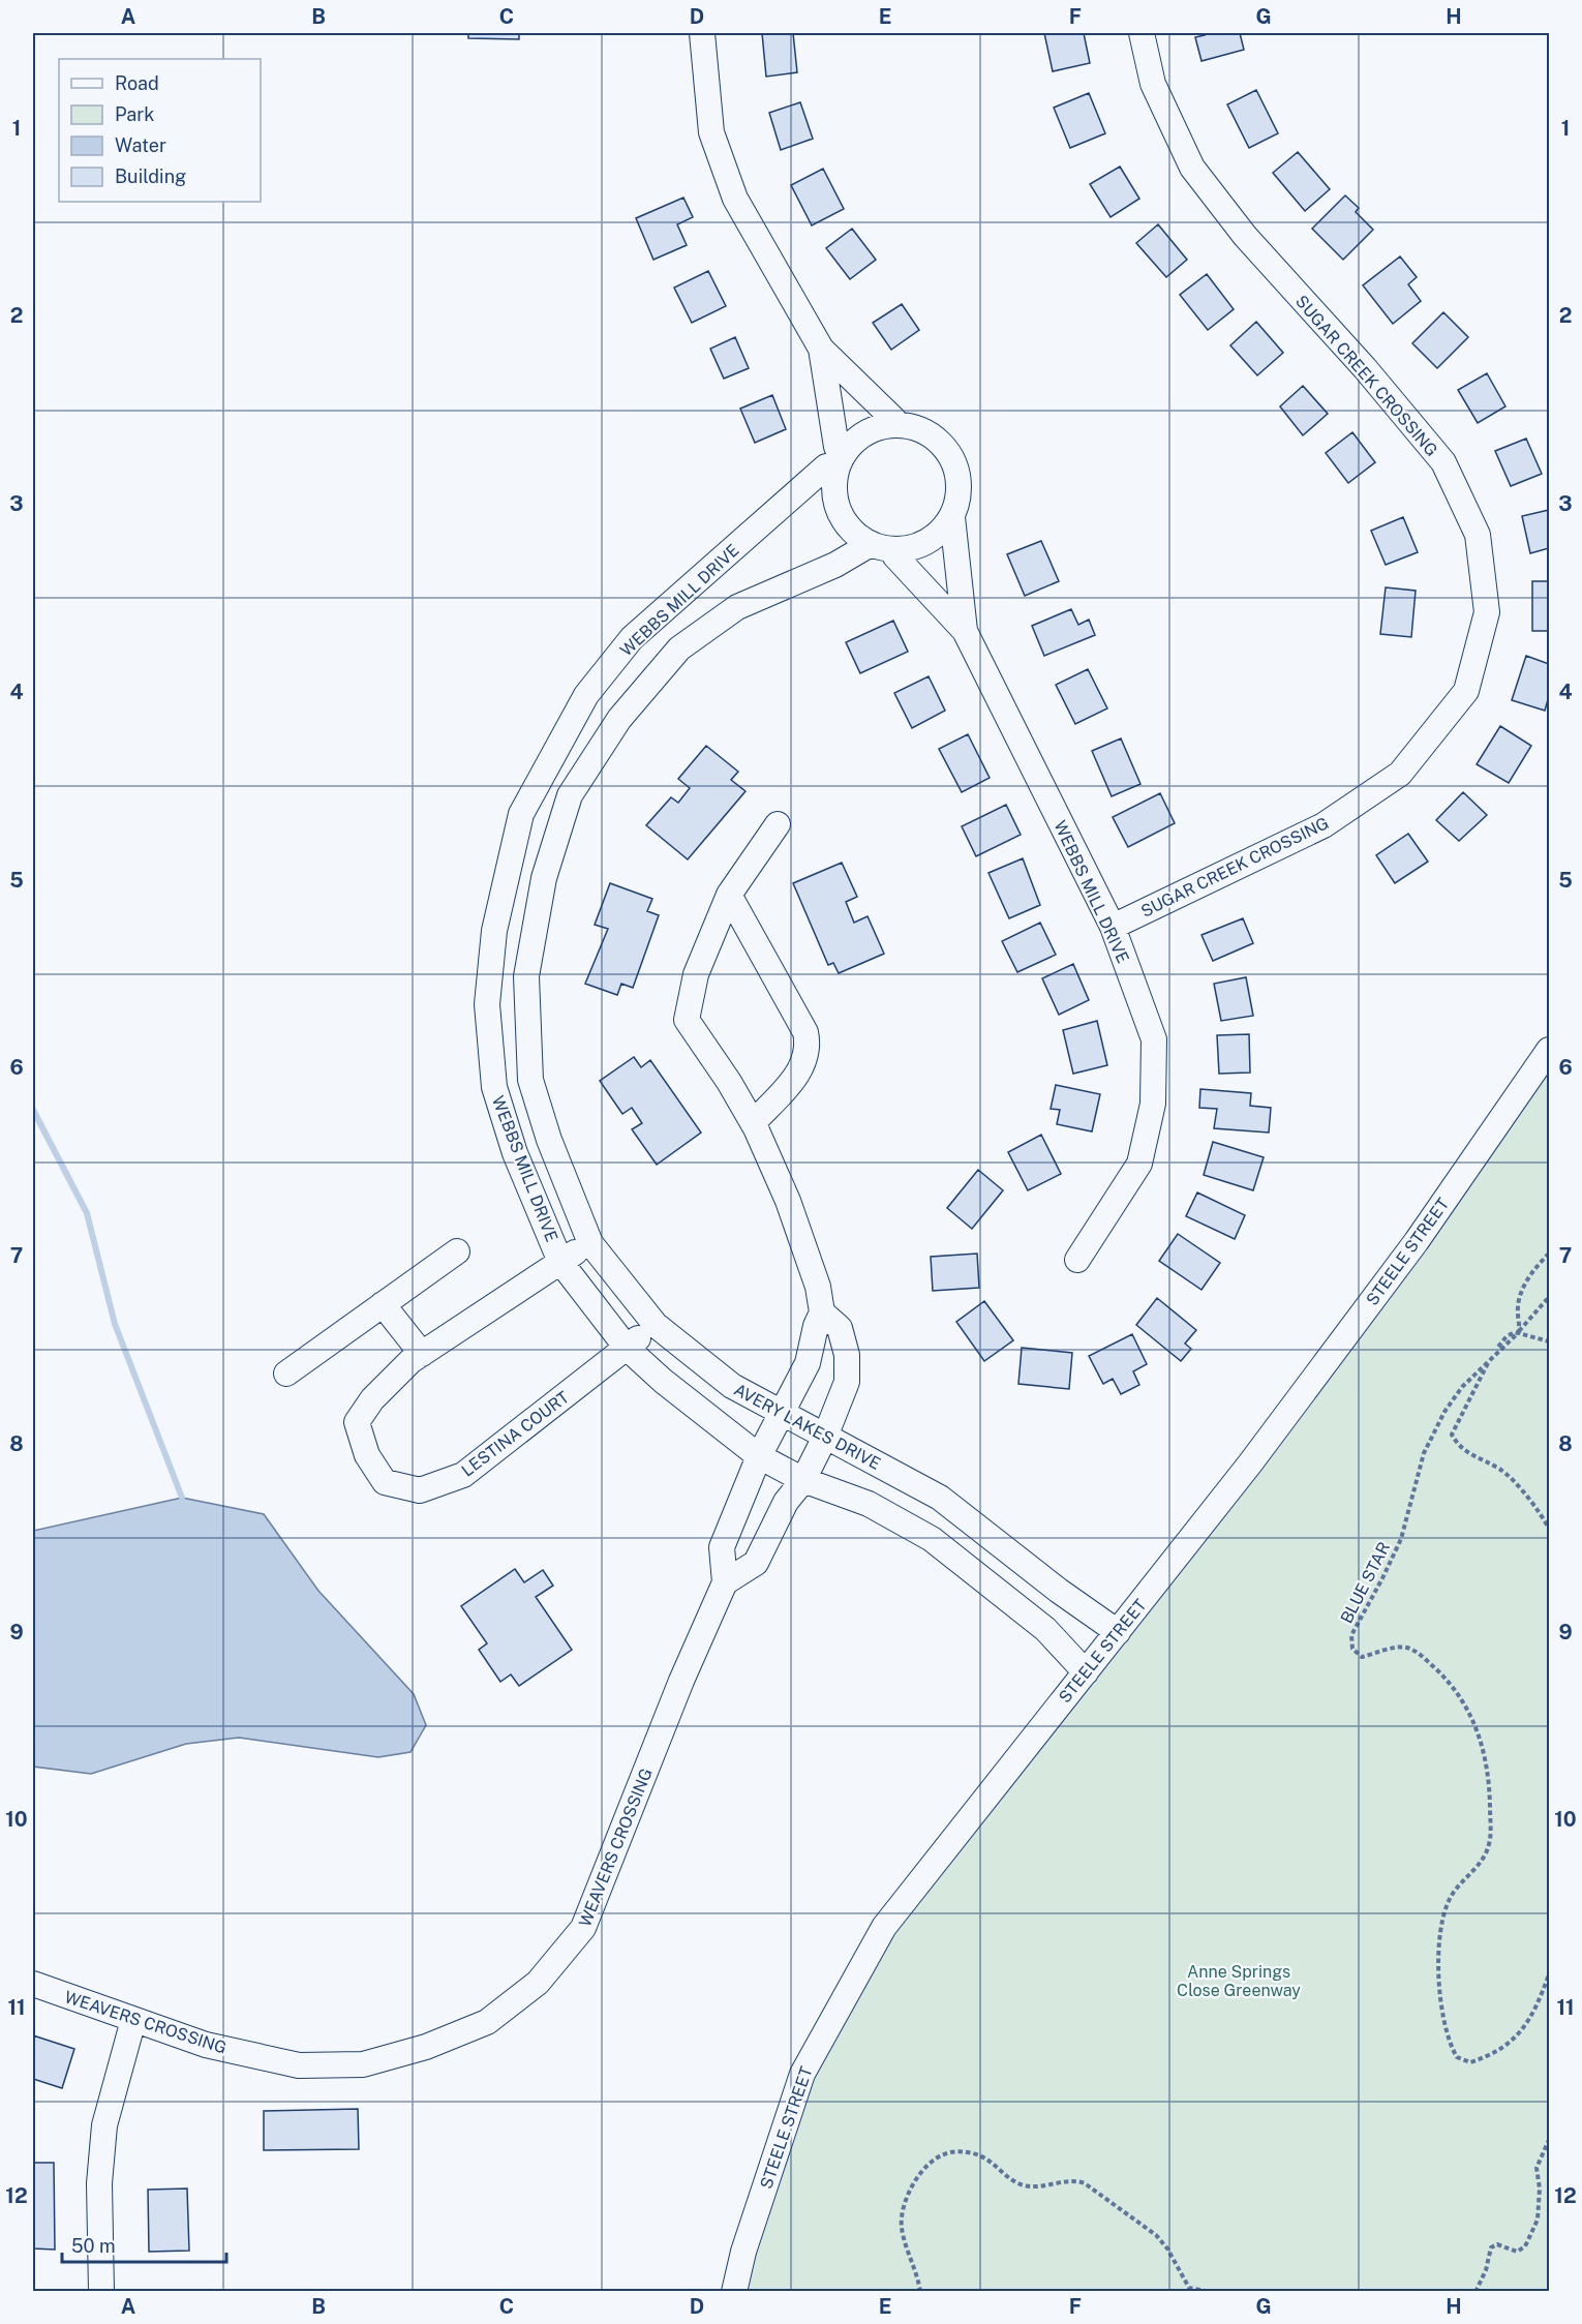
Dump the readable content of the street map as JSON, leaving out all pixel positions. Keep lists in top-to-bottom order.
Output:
{
  "streets": {
    "street": [
      "SUGAR CREEK CROSSING",
      "WEBBS MILL DRIVE",
      "STEELE STREET",
      "AVERY LAKES DRIVE",
      "LESTINA COURT",
      "WEAVERS CROSSING"
    ],
    "path": ["BLUE STAR"]
  },
  "crossings": [
    ["SUGAR CREEK CROSSING", "WEBBS MILL DRIVE"],
    ["WEBBS MILL DRIVE", "AVERY LAKES DRIVE"],
    ["WEBBS MILL DRIVE", "LESTINA COURT"],
    ["STEELE STREET", "AVERY LAKES DRIVE"],
    ["AVERY LAKES DRIVE", "LESTINA COURT"],
    ["AVERY LAKES DRIVE", "WEAVERS CROSSING"]
  ],
  "parks": ["Anne Springs Close Greenway"],
  "legend": [
    "Road",
    "Park",
    "Water",
    "Building"
  ],
  "scale_bar": "50 m",
  "grid": {
    "columns": [
      "A",
      "B",
      "C",
      "D",
      "E",
      "F",
      "G",
      "H"
    ],
    "rows": [
      "1",
      "2",
      "3",
      "4",
      "5",
      "6",
      "7",
      "8",
      "9",
      "10",
      "11",
      "12"
    ]
  }
}
